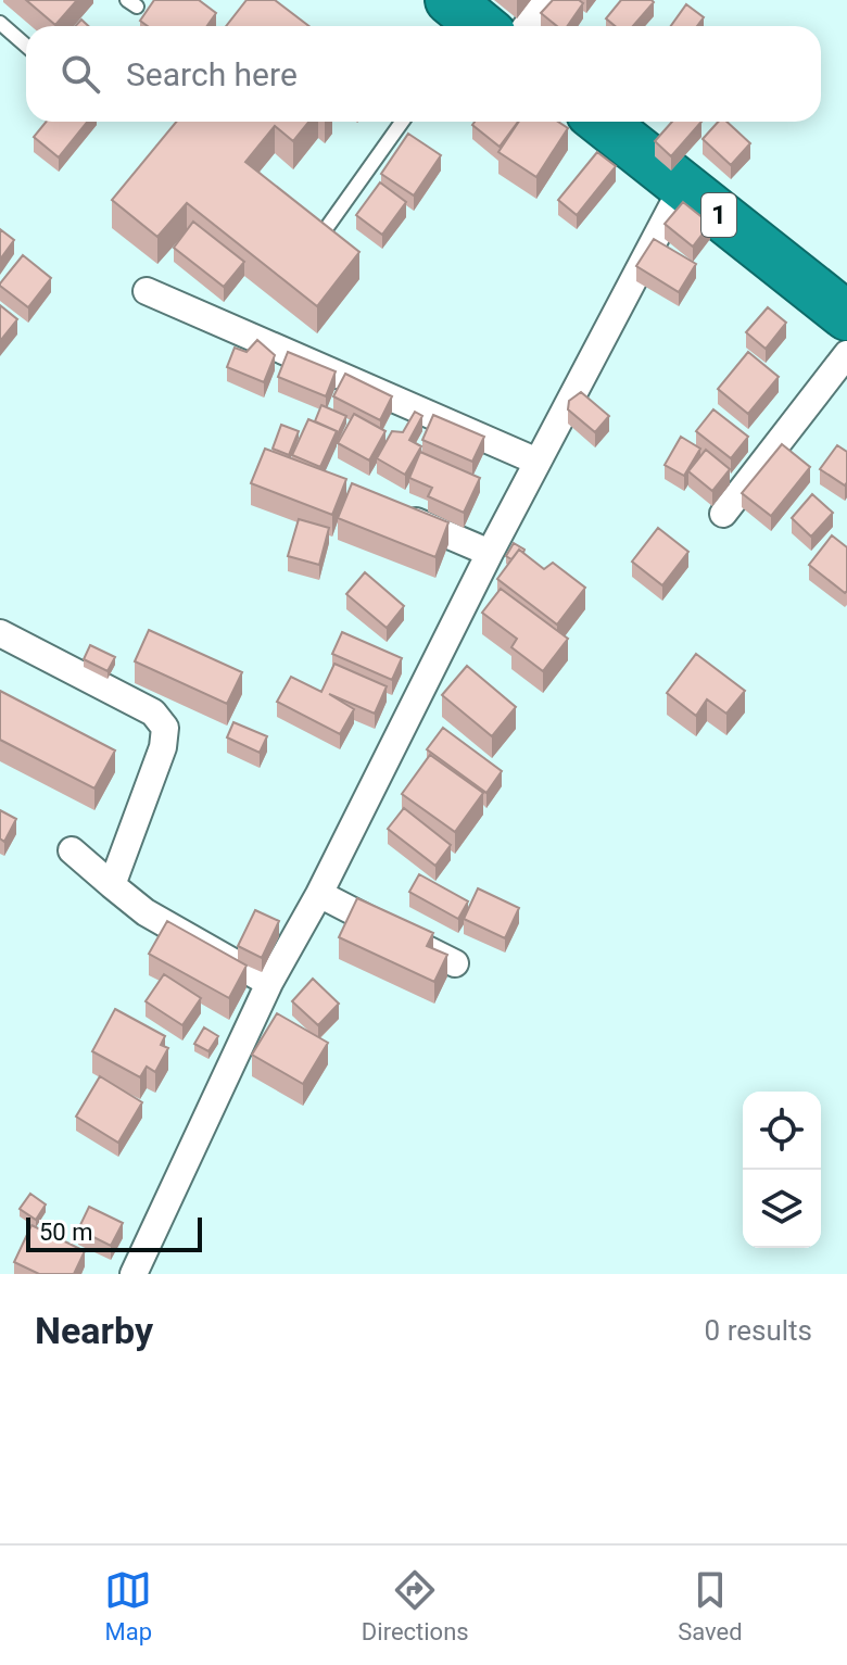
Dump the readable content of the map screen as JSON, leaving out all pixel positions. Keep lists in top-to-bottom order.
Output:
{
  "streets": {
    "highway": ["1"]
  },
  "scale_bar": "50 m",
  "page": {
    "search": "Search here",
    "scale": "50 m",
    "heading": ["Nearby", "0 results"],
    "nav": ["Map", "Directions", "Saved"]
  }
}
